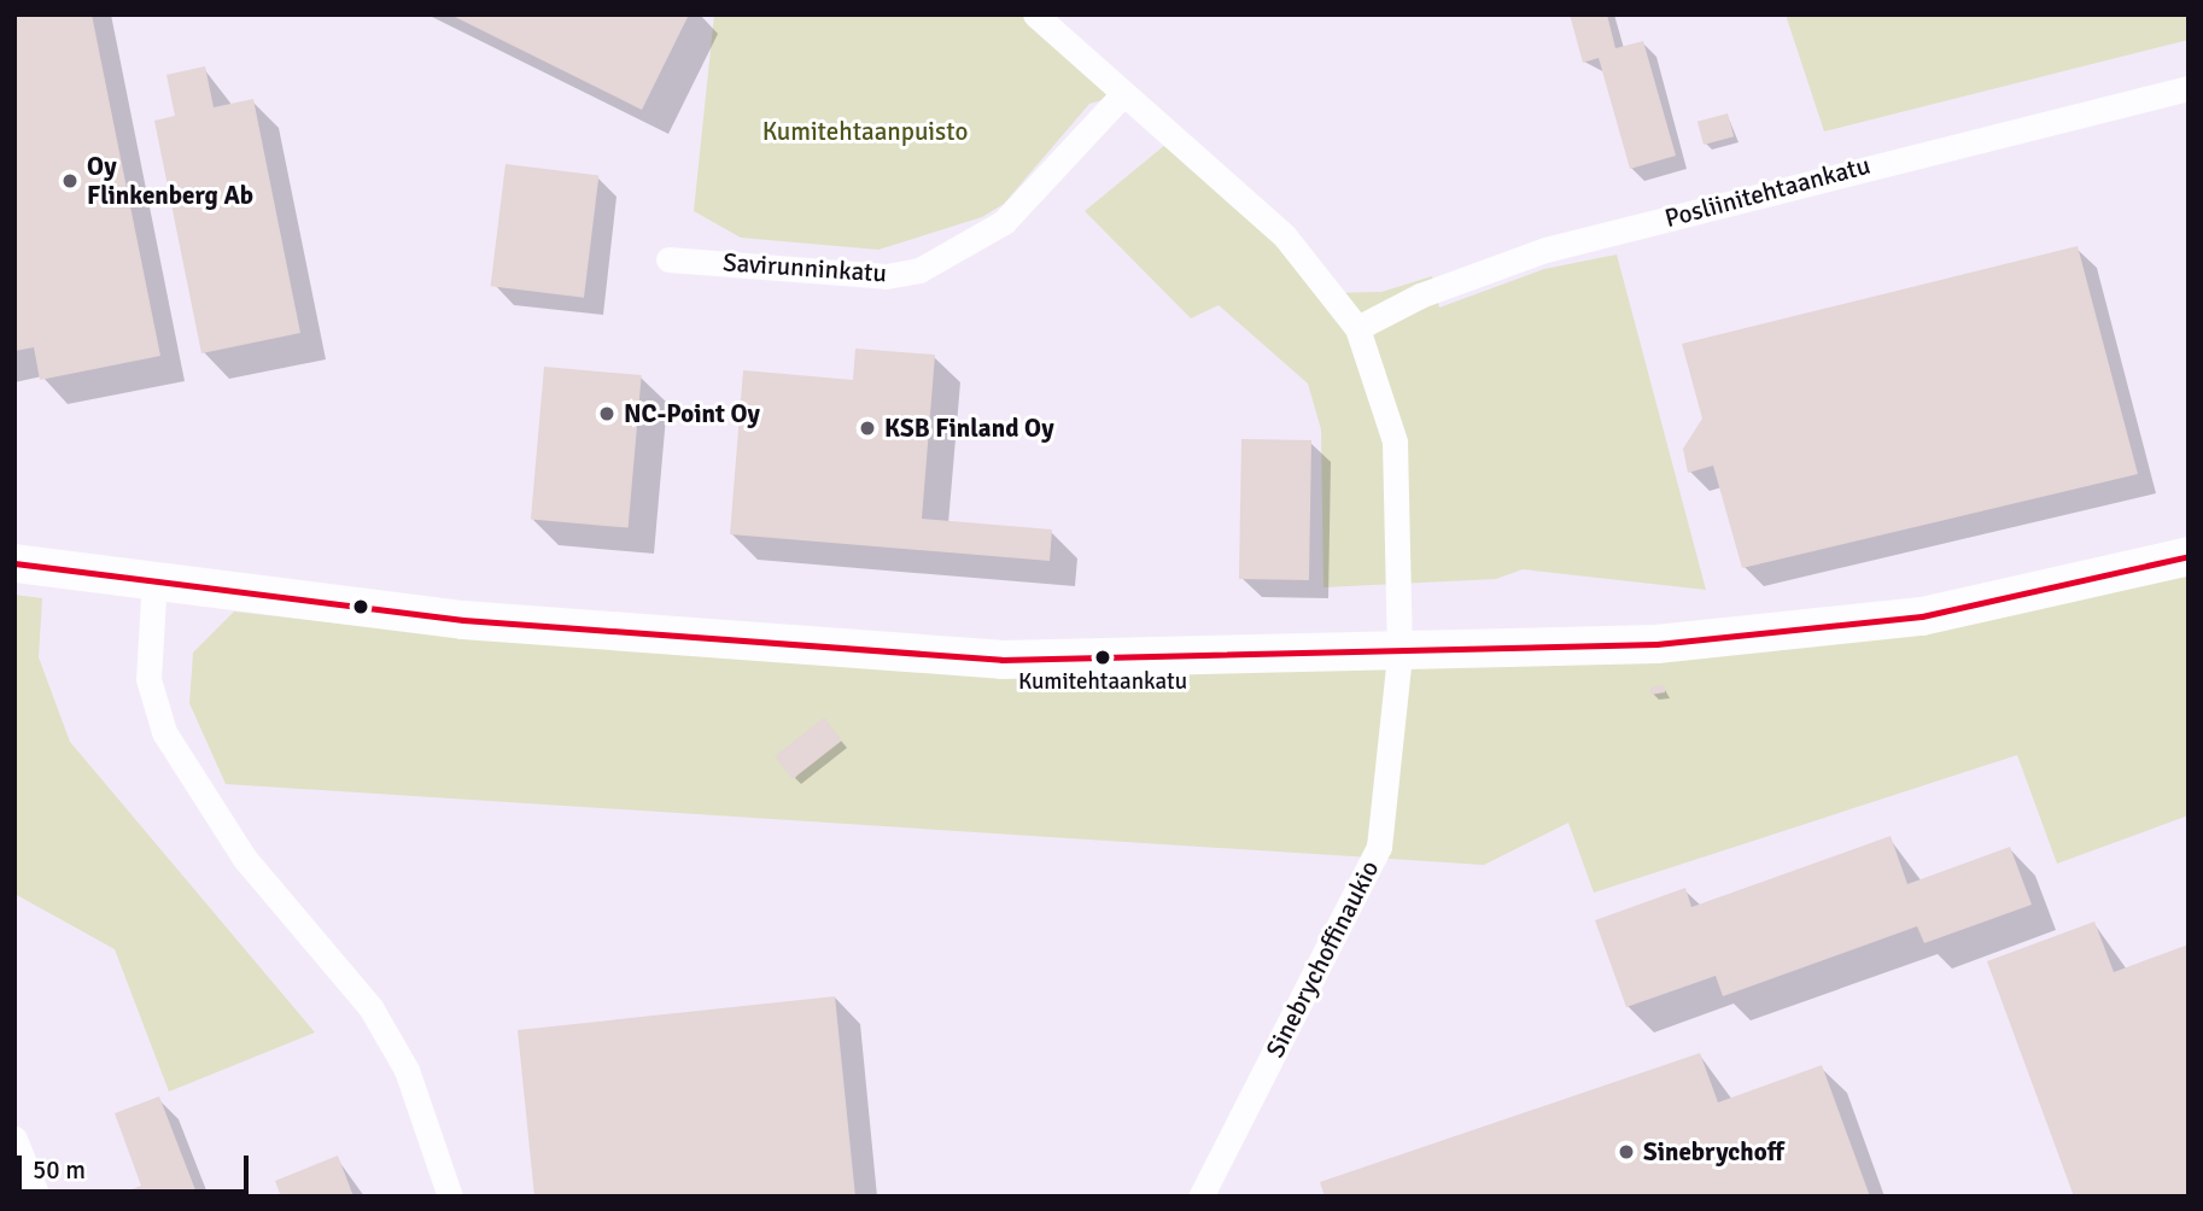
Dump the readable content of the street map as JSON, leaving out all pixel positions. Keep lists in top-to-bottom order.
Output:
{
  "streets": {
    "street": ["Posliinitehtaankatu", "Savirunninkatu", "Sinebrychoffinaukio"]
  },
  "parks": ["Kumitehtaanpuisto"],
  "places": [
    "Oy Flinkenberg Ab",
    "NC-Point Oy",
    "KSB Finland Oy",
    "Kumitehtaankatu",
    "Sinebrychoff"
  ],
  "scale_bar": "50 m"
}
